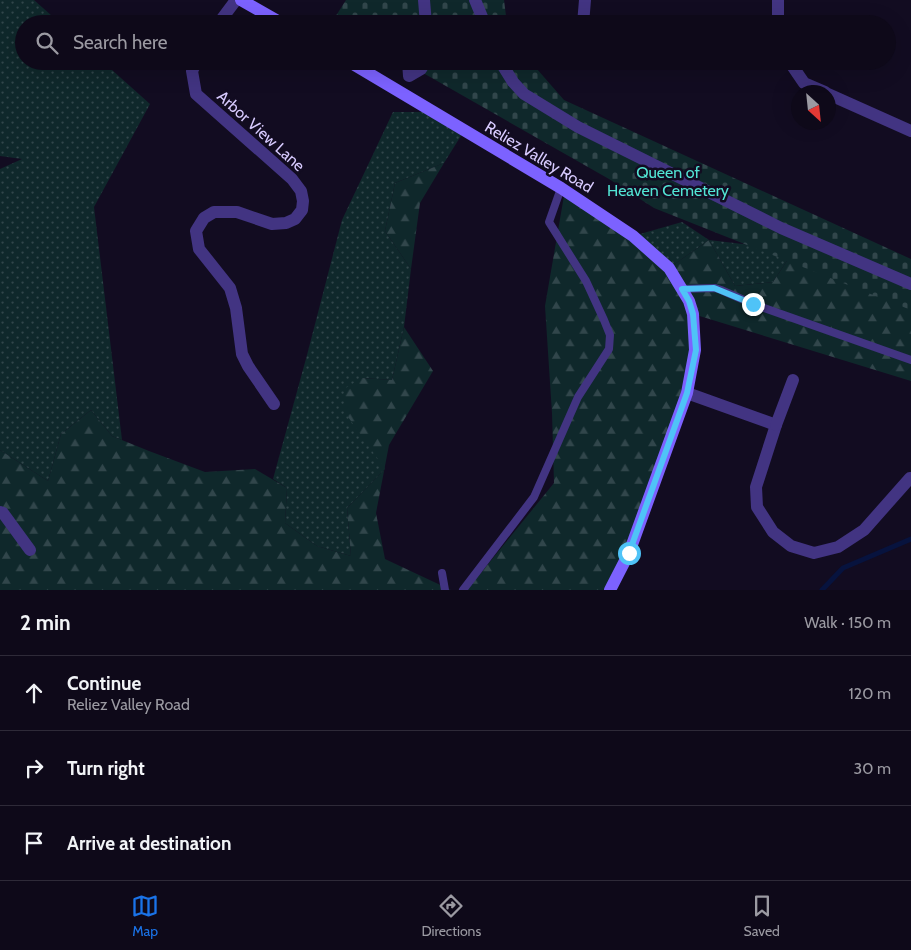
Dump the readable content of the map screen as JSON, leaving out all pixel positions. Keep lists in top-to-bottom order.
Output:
{
  "streets": {
    "main road": ["Reliez Valley Road"],
    "street": ["Arbor View Lane"]
  },
  "parks": ["Queen of Heaven Cemetery"],
  "north": "bottom right",
  "page": {
    "search": "Search here",
    "heading": ["2 min", "Walk · 150 m"],
    "list": [
      ["Continue", "Reliez Valley Road", "120 m"],
      ["Turn right", "30 m"],
      "Arrive at destination"
    ],
    "nav": ["Map", "Directions", "Saved"]
  }
}
